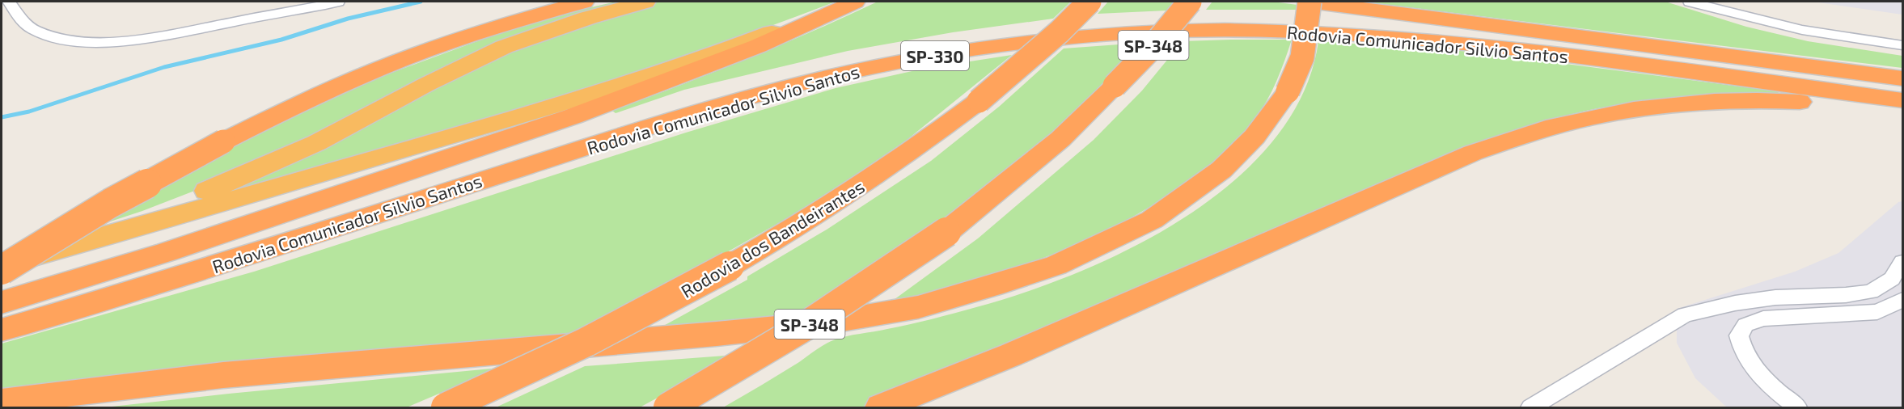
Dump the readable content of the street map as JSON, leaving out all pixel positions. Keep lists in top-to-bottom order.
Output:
{
  "streets": {
    "highway": [
      "Rodovia Comunicador Silvio Santos",
      "SP-348",
      "SP-330",
      "Rodovia dos Bandeirantes"
    ]
  }
}
